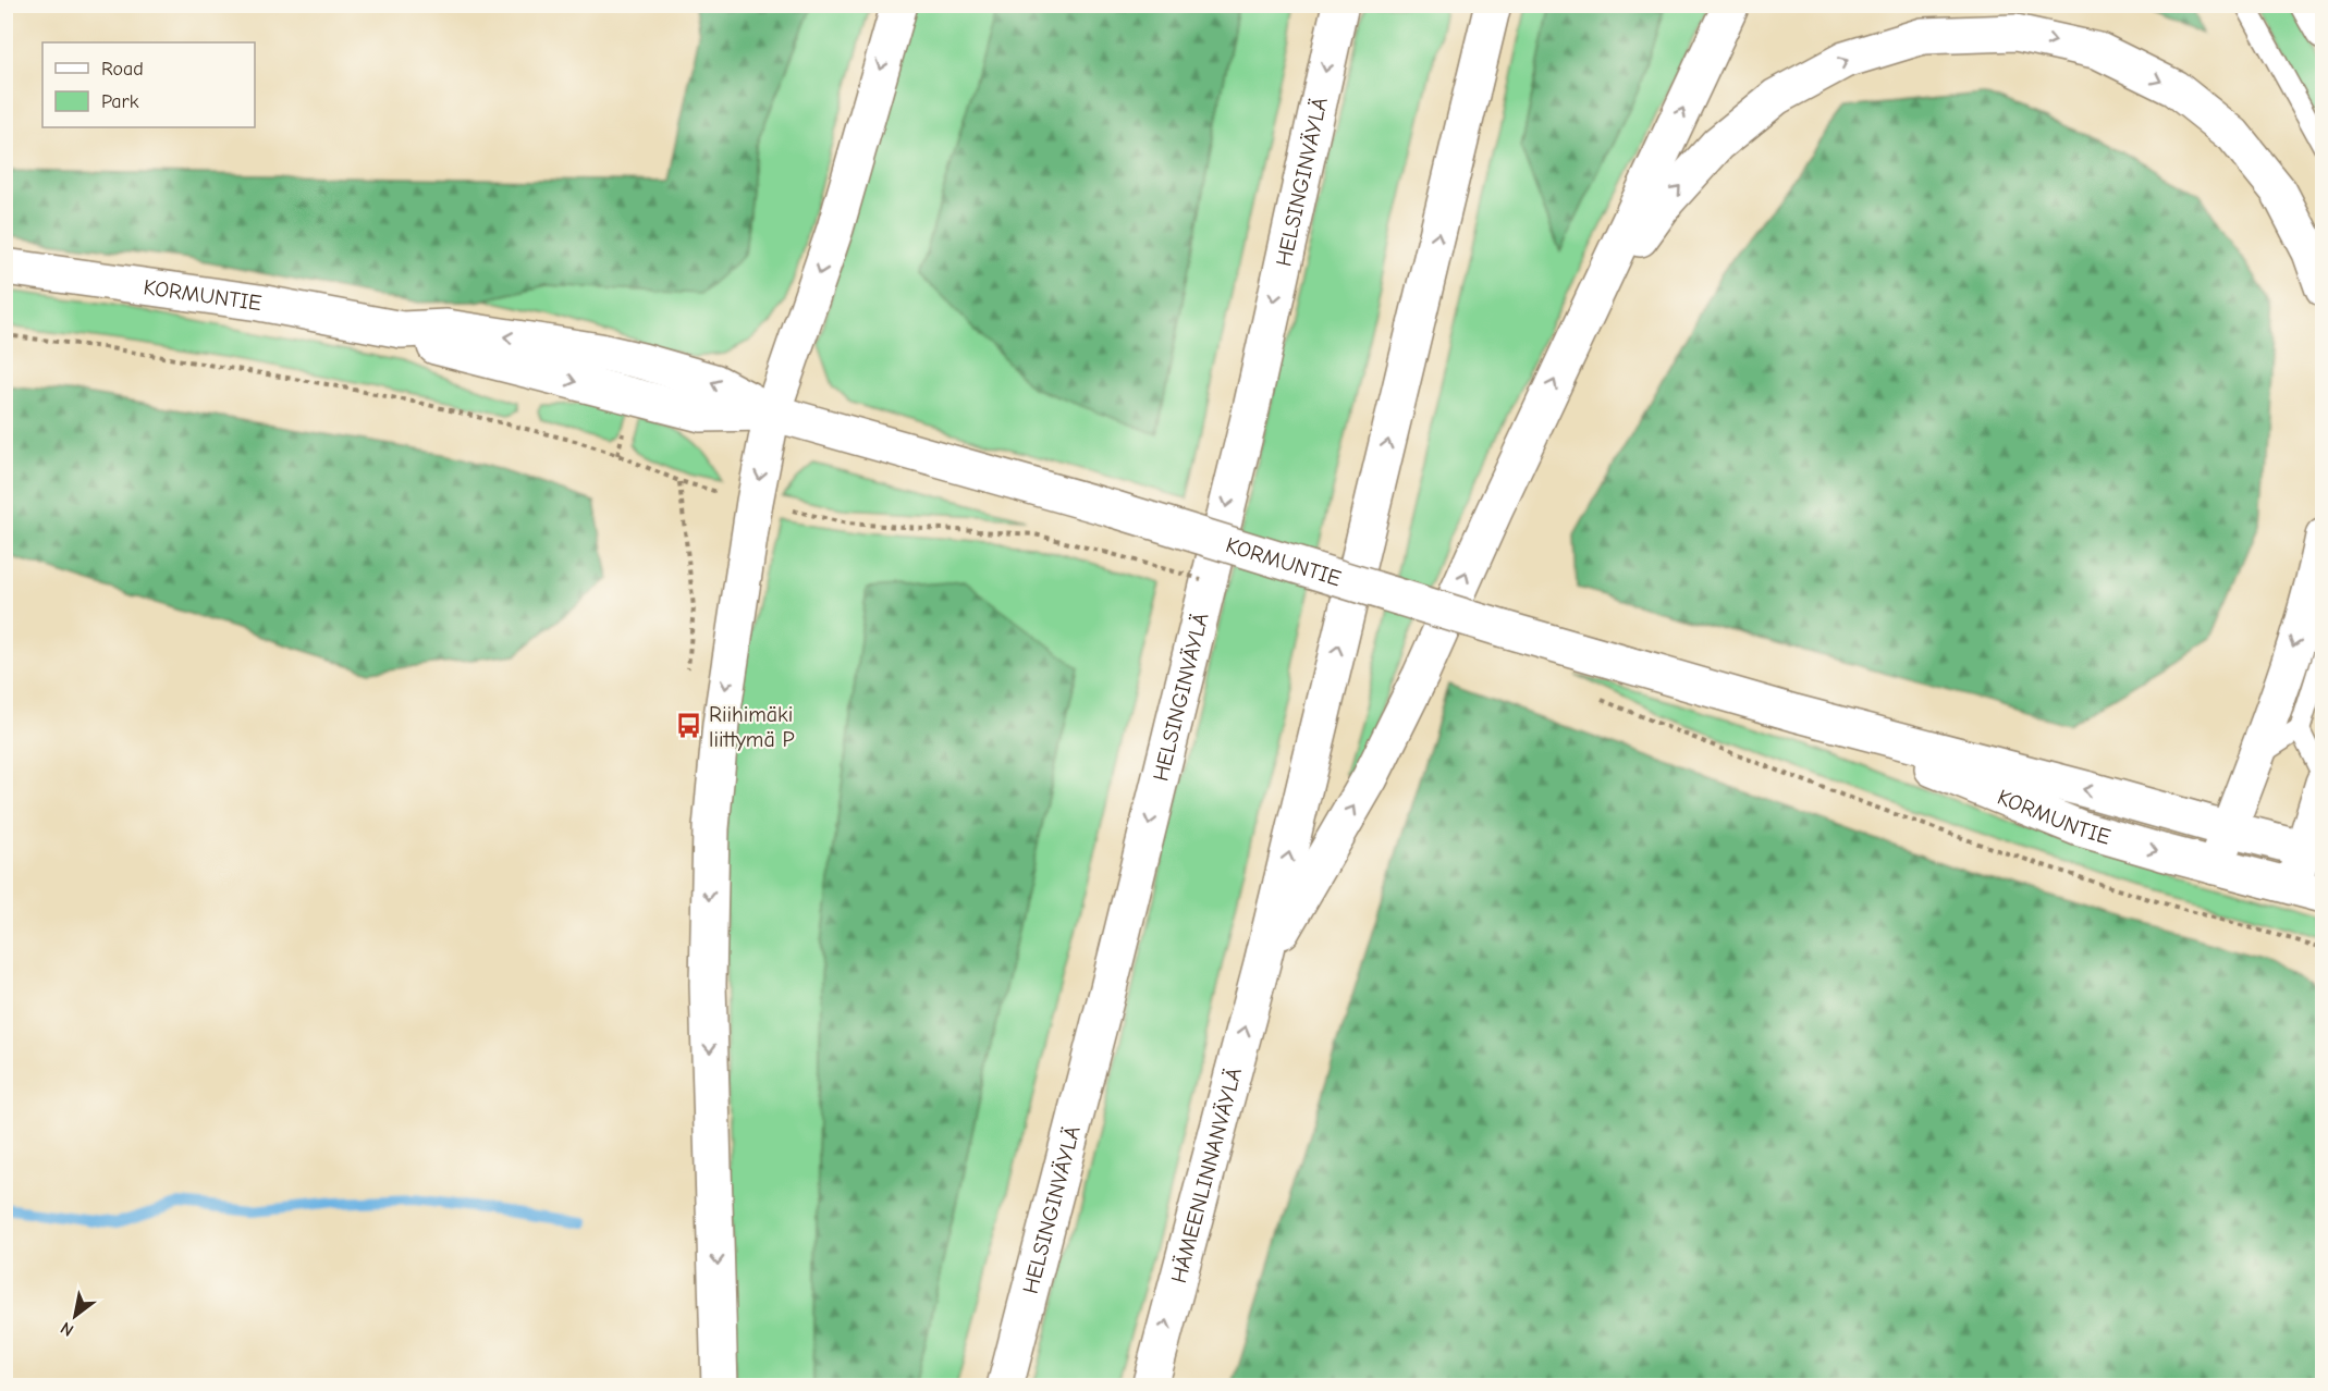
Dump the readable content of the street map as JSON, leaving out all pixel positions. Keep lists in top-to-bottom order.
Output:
{
  "streets": {
    "main road": ["HELSINGINVÄYLÄ", "KORMUNTIE", "HÄMEENLINNANVÄYLÄ"]
  },
  "one_way": ["HÄMEENLINNANVÄYLÄ"],
  "places": {
    "bus stop": ["Riihimäki liittymä P"]
  },
  "legend": ["Road", "Park"],
  "north": "bottom left"
}
